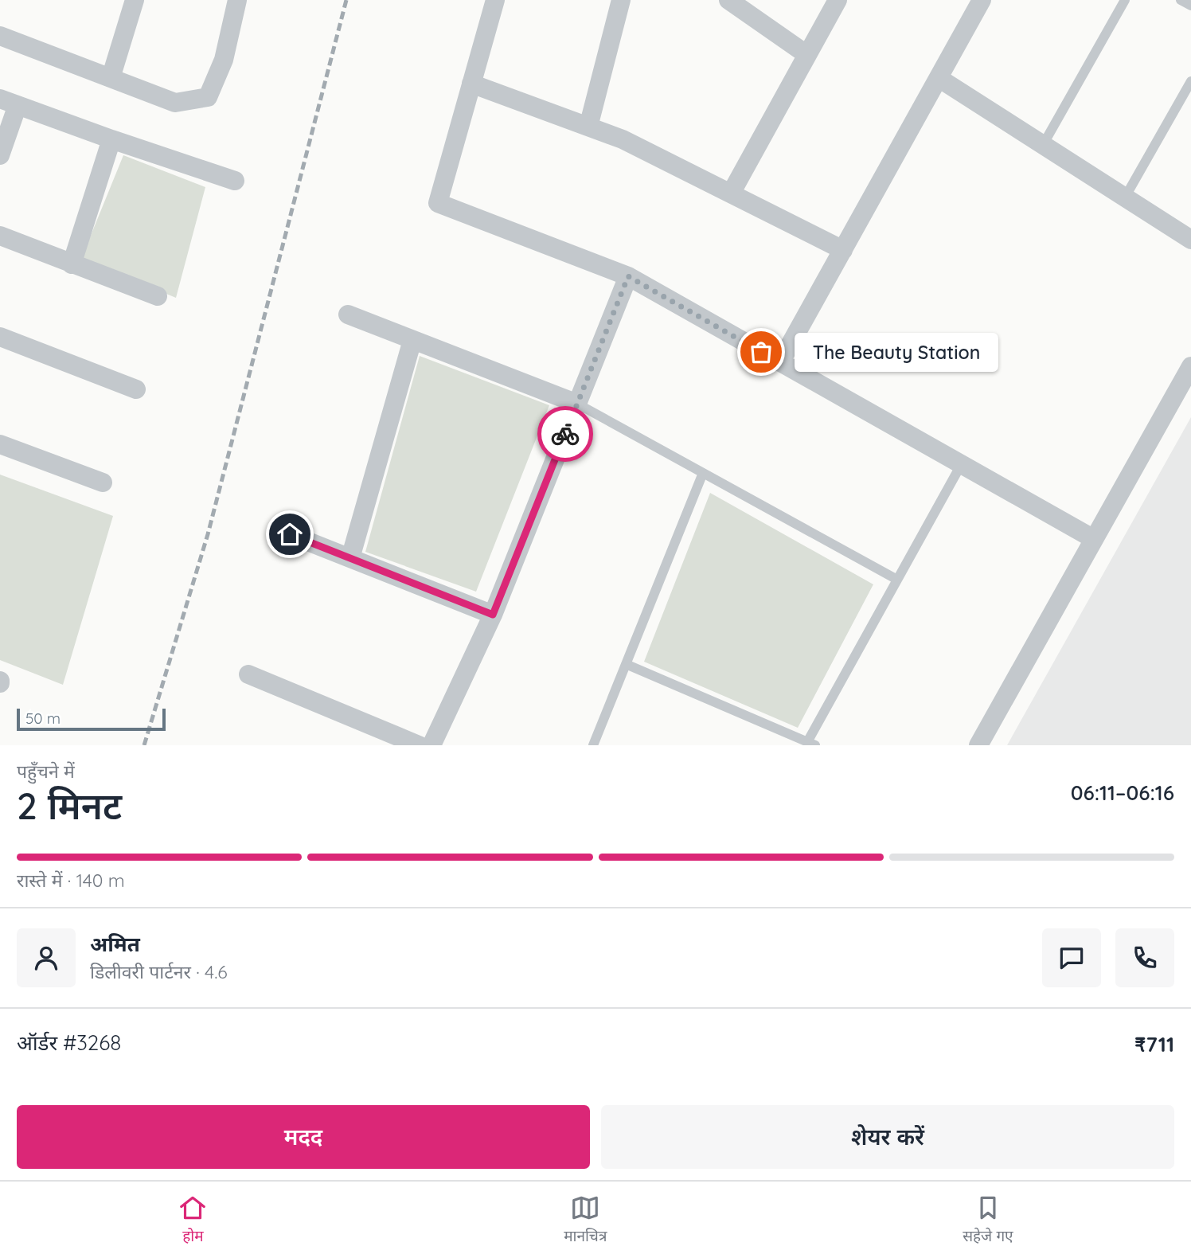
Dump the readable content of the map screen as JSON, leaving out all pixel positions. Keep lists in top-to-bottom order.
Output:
{
  "places": ["The Beauty Station"],
  "scale_bar": "50 m",
  "page": {
    "bubble": "The Beauty Station",
    "scale": "50 m",
    "heading": ["2 मिनट", "पहुँचने में", "06:11–06:16"],
    "panel": [
      "अमित",
      "डिलीवरी पार्टनर · 4.6",
      "ऑर्डर #3268",
      "₹711"
    ],
    "bar": "रास्ते में · 140 m",
    "buttons": ["मदद", "शेयर करें"],
    "tabs": ["होम", "मानचित्र", "सहेजे गए"]
  }
}
